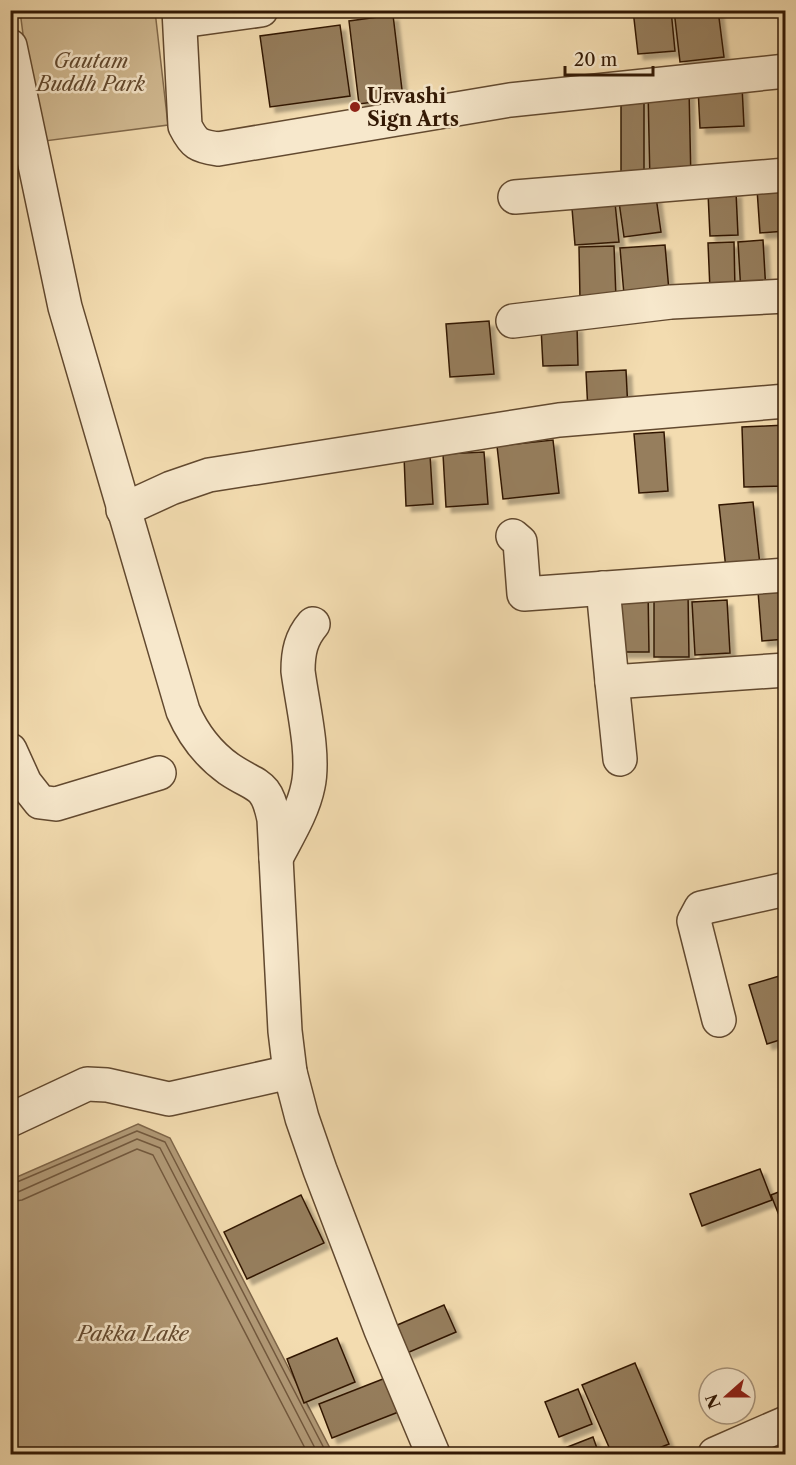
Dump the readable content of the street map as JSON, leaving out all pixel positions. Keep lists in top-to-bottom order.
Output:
{
  "water": ["Pakka Lake"],
  "parks": ["Gautam Buddh Park"],
  "places": ["Urvashi Sign Arts"],
  "scale_bar": "20 m",
  "north": "left"
}
